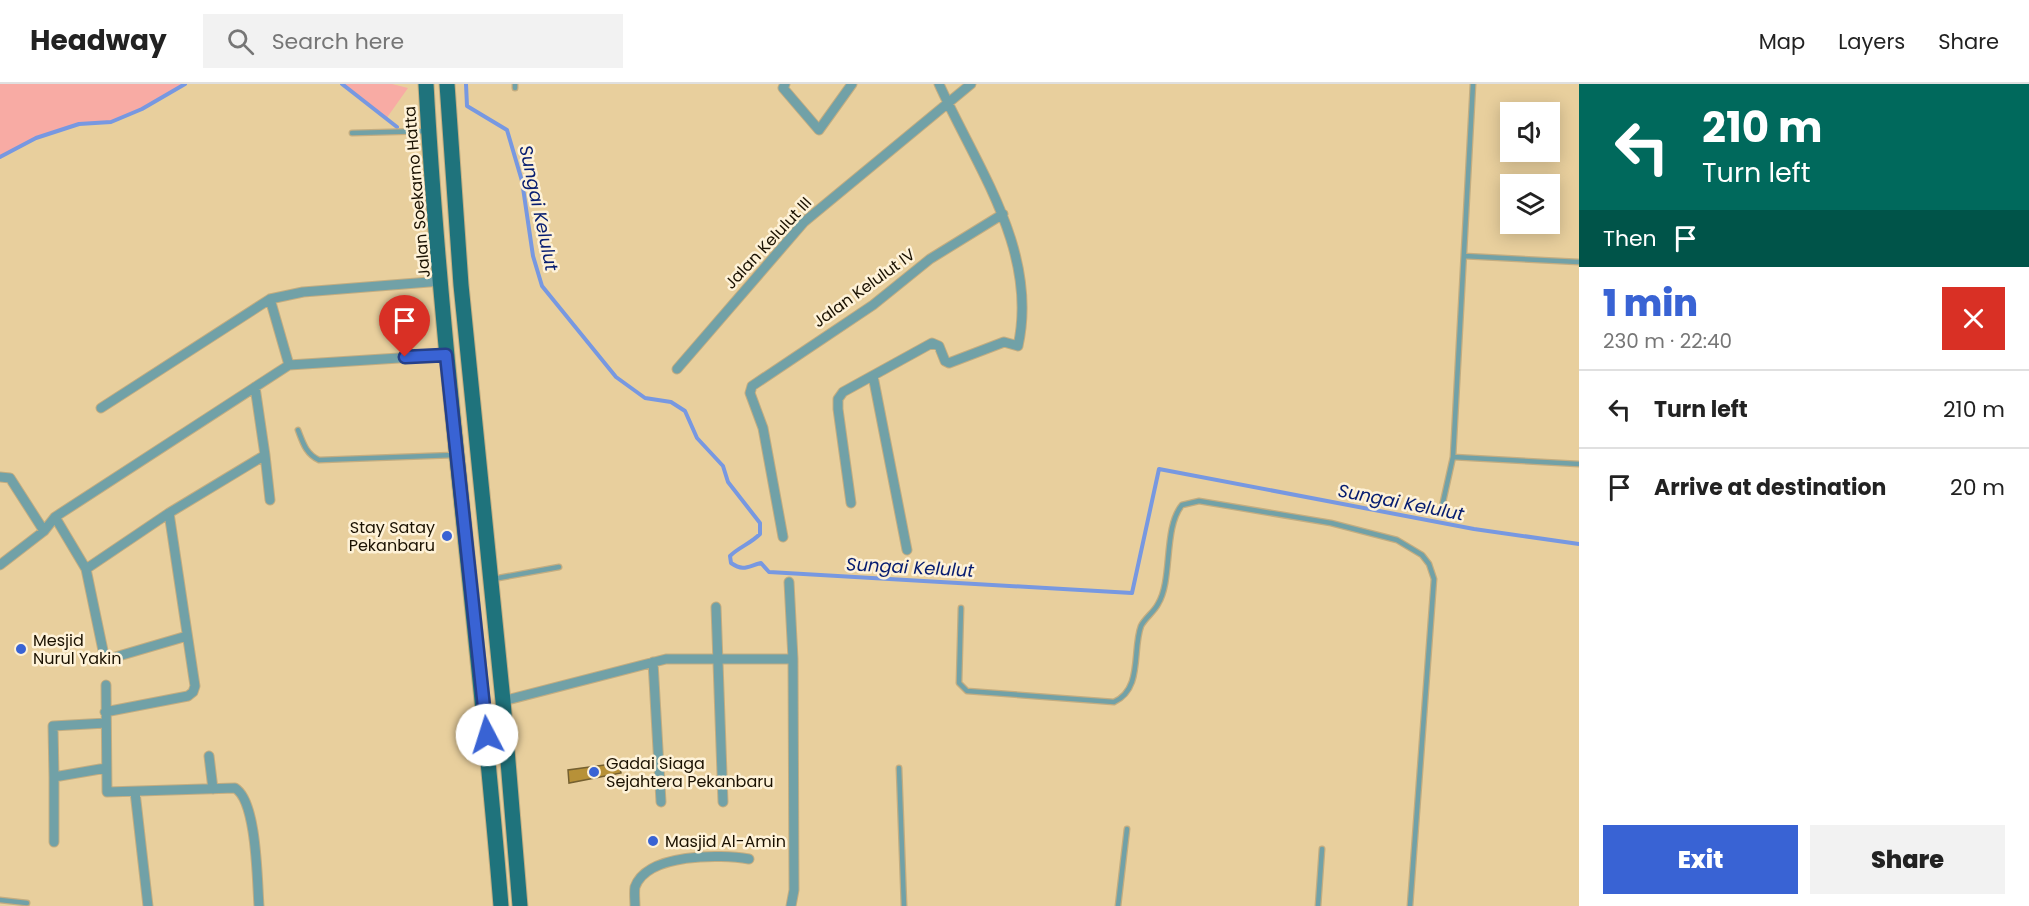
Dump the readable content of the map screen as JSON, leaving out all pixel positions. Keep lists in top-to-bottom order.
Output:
{
  "streets": {
    "main road": ["Jalan Soekarno Hatta"],
    "street": ["Jalan Kelulut III", "Jalan Kelulut IV"]
  },
  "water": ["Sungai Kelulut"],
  "places": [
    "Stay Satay Pekanbaru",
    "Mesjid Nurul Yakin",
    "Gadai Siaga Sejahtera Pekanbaru",
    "Masjid Al-Amin"
  ],
  "page": {
    "header": "Headway",
    "search": "Search here",
    "nav": ["Map", "Layers", "Share"],
    "turn": ["210 m", "Turn left"],
    "then": "Then",
    "heading": ["1 min", "230 m · 22:40"],
    "list": [
      {
        "name": "Turn left",
        "value": "210 m"
      },
      {
        "name": "Arrive at destination",
        "value": "20 m"
      }
    ],
    "buttons": ["Exit", "Share"]
  }
}
